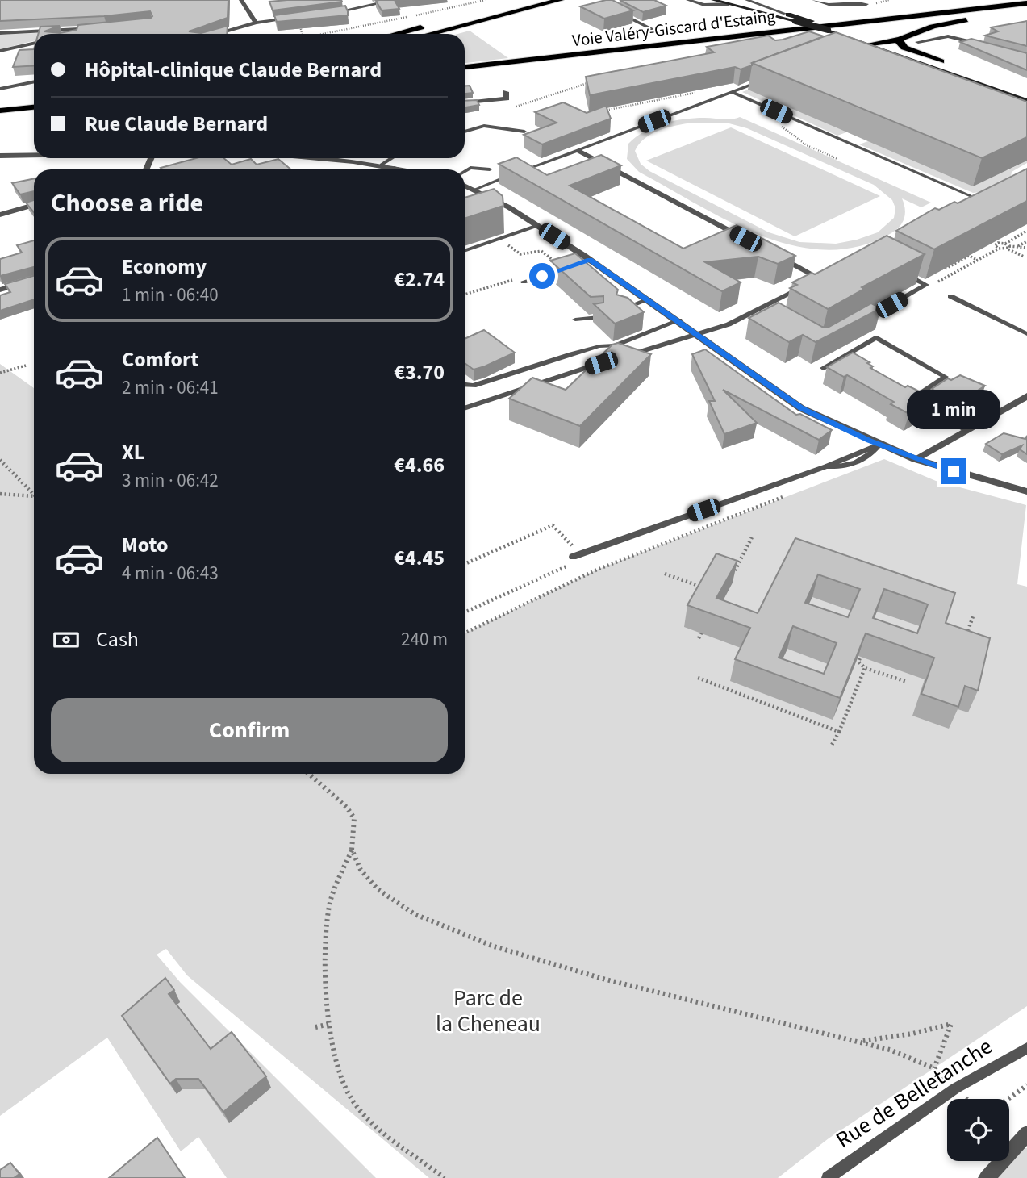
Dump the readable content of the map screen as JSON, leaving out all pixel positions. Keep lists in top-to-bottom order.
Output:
{
  "streets": {
    "highway": ["Voie Valéry-Giscard d'Estaing"],
    "lane": ["Rue de Belletanche"]
  },
  "parks": ["Parc de la Cheneau"],
  "page": {
    "banner": ["Hôpital-clinique Claude Bernard", "Rue Claude Bernard"],
    "heading": "Choose a ride",
    "list": [
      {
        "name": "Economy",
        "note": "1 min · 06:40",
        "value": "€2.74"
      },
      {
        "name": "Comfort",
        "note": "2 min · 06:41",
        "value": "€3.70"
      },
      {
        "name": "XL",
        "note": "3 min · 06:42",
        "value": "€4.66"
      },
      {
        "name": "Moto",
        "note": "4 min · 06:43",
        "value": "€4.45"
      }
    ],
    "bubble": "1 min",
    "pay": ["Cash", "240 m"],
    "buttons": "Confirm"
  }
}
